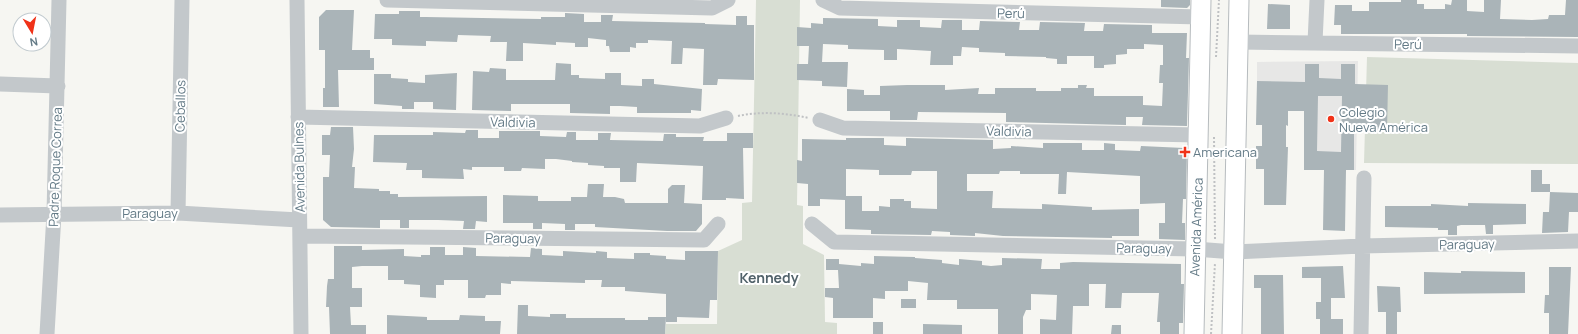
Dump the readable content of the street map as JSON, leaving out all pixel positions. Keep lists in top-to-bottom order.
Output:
{
  "streets": {
    "main road": ["Avenida América"],
    "street": [
      "Perú",
      "Ceballos",
      "Valdivia",
      "Padre Roque Correa",
      "Avenida Bulnes",
      "Paraguay"
    ]
  },
  "crossings": [
    ["Perú", "Avenida América"],
    ["Ceballos", "Paraguay"],
    ["Valdivia", "Avenida Bulnes"],
    ["Valdivia", "Avenida América"],
    ["Padre Roque Correa", "Paraguay"],
    ["Avenida Bulnes", "Paraguay"],
    ["Paraguay", "Avenida América"]
  ],
  "districts": ["Kennedy"],
  "places": {
    "other": ["Colegio Nueva América"],
    "health": ["Americana"]
  },
  "north": "bottom"
}
